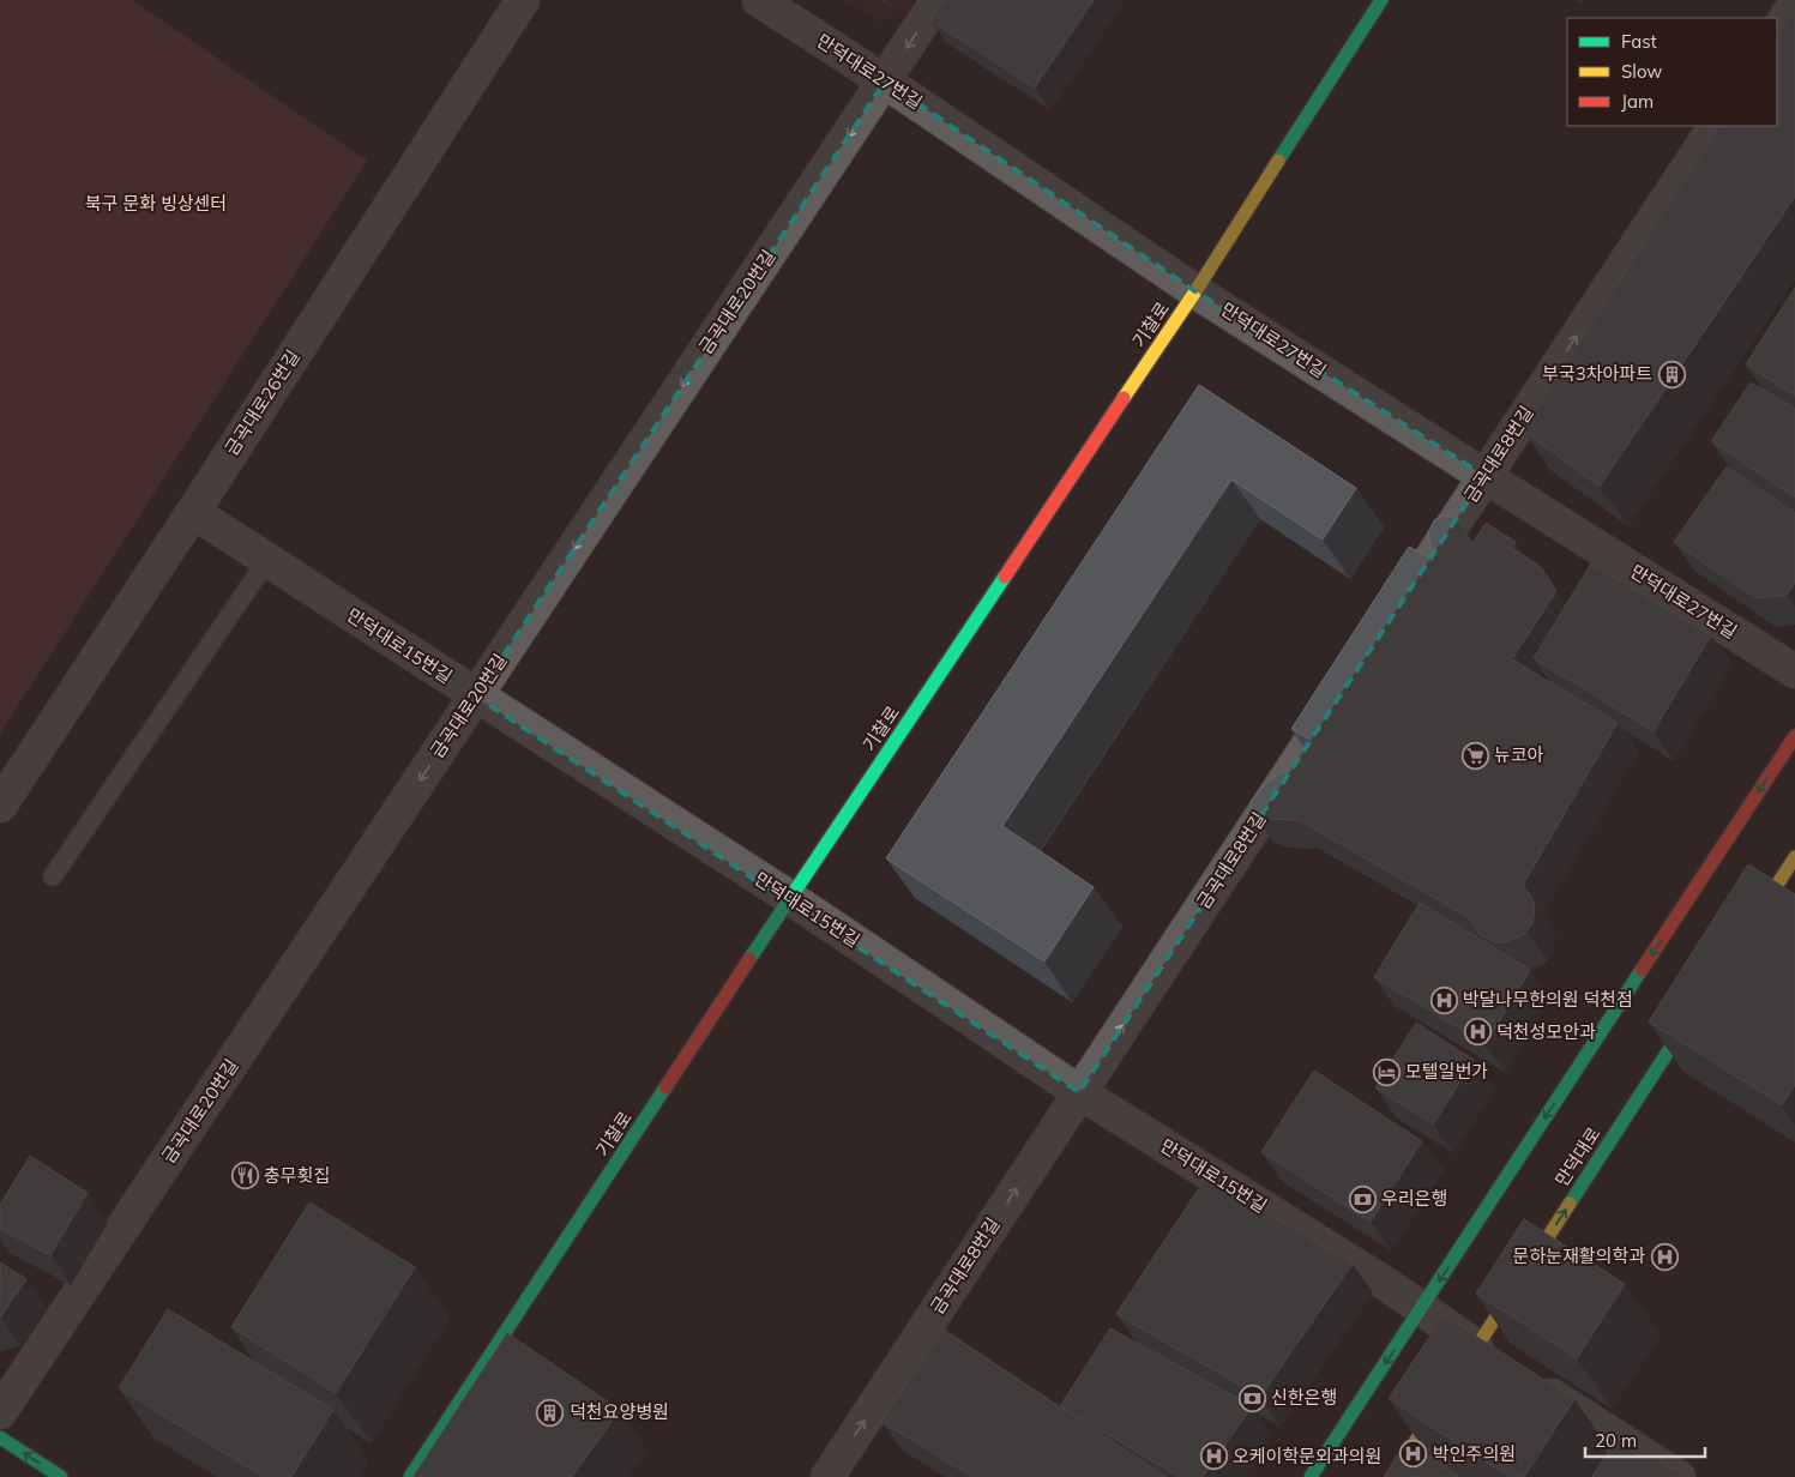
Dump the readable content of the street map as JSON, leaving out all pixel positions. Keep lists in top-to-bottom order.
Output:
{
  "streets": {
    "street": [
      "만덕대로27번길",
      "금곡대로20번길",
      "기찰로",
      "금곡대로26번길",
      "금곡대로8번길",
      "만덕대로15번길",
      "만덕대로"
    ]
  },
  "crossings": [
    ["만덕대로27번길", "금곡대로20번길"],
    ["만덕대로27번길", "기찰로"],
    ["만덕대로27번길", "금곡대로8번길"],
    ["금곡대로20번길", "만덕대로15번길"],
    ["기찰로", "만덕대로15번길"],
    ["금곡대로26번길", "만덕대로15번길"],
    ["금곡대로8번길", "만덕대로15번길"],
    ["만덕대로15번길", "만덕대로"]
  ],
  "one_way": ["금곡대로20번길", "금곡대로8번길"],
  "parks": ["북구 문화 빙상센터"],
  "places": {
    "building": ["부국3차아파트", "덕천요양병원"],
    "supermarket": ["뉴코아"],
    "hospital": [
      "박달나무한의원 덕천점",
      "덕천성모안과",
      "문하눈재활의학과",
      "박인주의원",
      "오케이학문외과의원"
    ],
    "hotel": ["모텔일번가"],
    "restaurant": ["충무횟집"],
    "bank": ["우리은행", "신한은행"]
  },
  "legend": ["Fast", "Slow", "Jam"],
  "scale_bar": "20 m"
}
